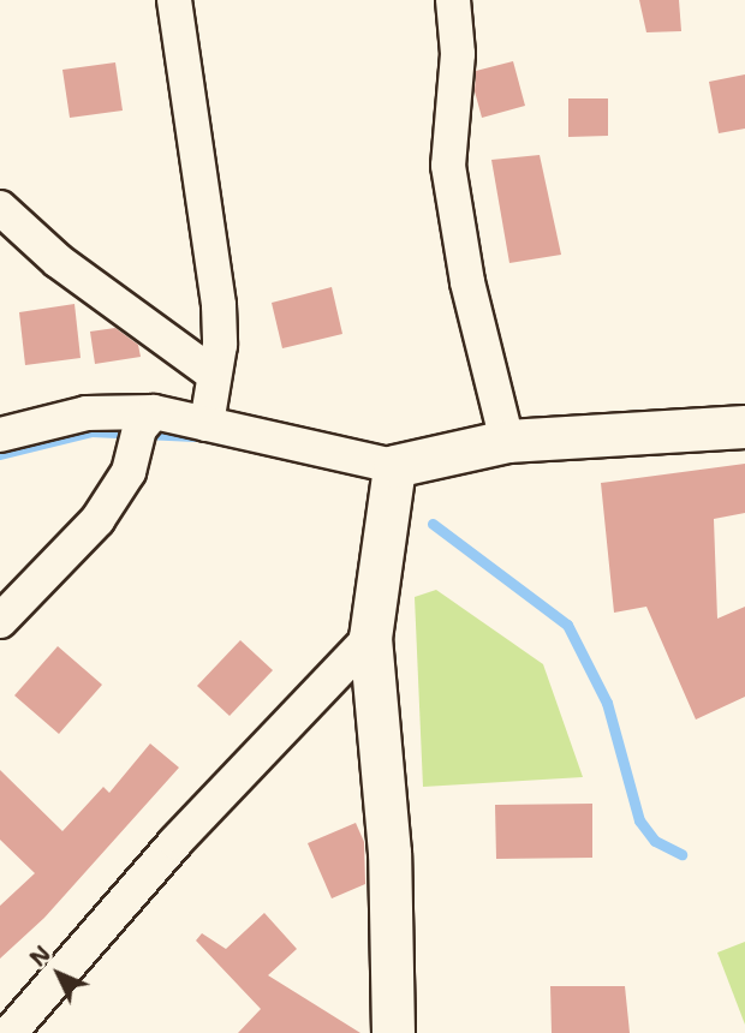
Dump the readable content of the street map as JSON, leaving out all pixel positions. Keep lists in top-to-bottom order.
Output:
{
  "north": "top left"
}
